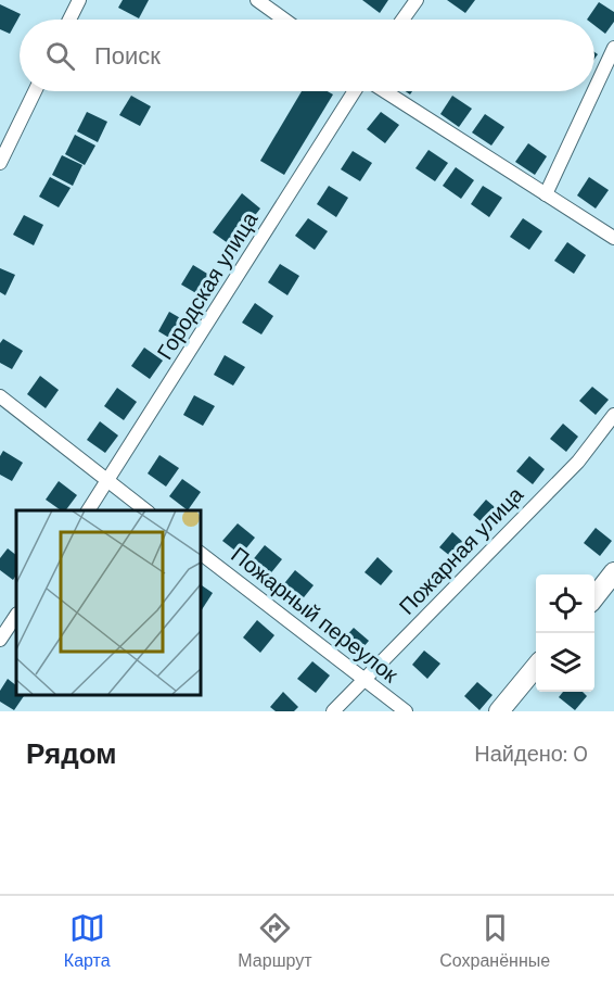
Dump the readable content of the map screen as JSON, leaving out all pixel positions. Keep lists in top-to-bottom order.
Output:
{
  "streets": {
    "street": ["Городская улица", "Пожарная улица", "Пожарный переулок"]
  },
  "crossings": [
    ["Пожарная улица", "Пожарный переулок"]
  ],
  "page": {
    "search": "Поиск",
    "heading": ["Рядом", "Найдено: 0"],
    "nav": ["Карта", "Маршрут", "Сохранённые"]
  }
}
